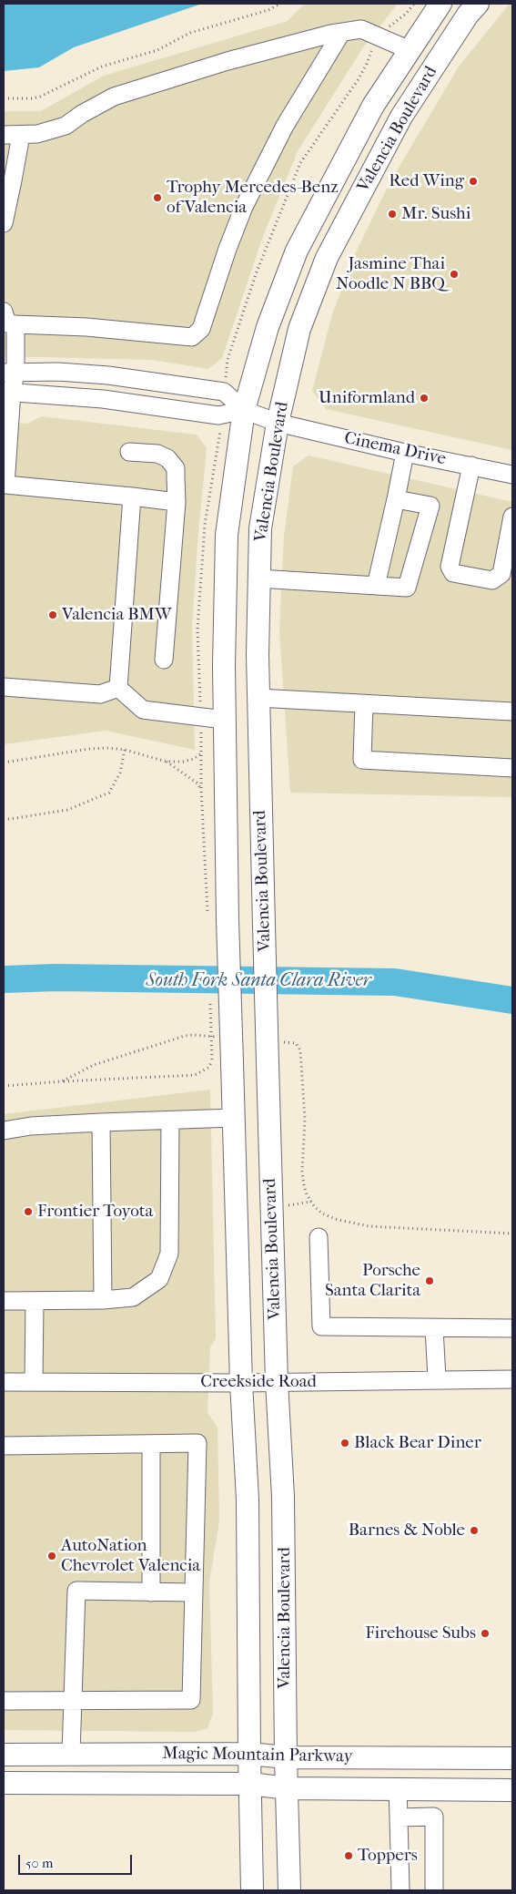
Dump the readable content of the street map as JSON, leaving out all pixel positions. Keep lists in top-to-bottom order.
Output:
{
  "streets": {
    "main road": ["Valencia Boulevard", "Magic Mountain Parkway"],
    "street": ["Cinema Drive", "Creekside Road"]
  },
  "crossings": [
    ["Valencia Boulevard", "Cinema Drive"],
    ["Valencia Boulevard", "Creekside Road"],
    ["Valencia Boulevard", "Magic Mountain Parkway"]
  ],
  "water": ["South Fork Santa Clara River"],
  "places": [
    "Red Wing",
    "Trophy Mercedes-Benz of Valencia",
    "Mr. Sushi",
    "Jasmine Thai Noodle N BBQ",
    "Uniformland",
    "Valencia BMW",
    "Frontier Toyota",
    "Porsche Santa Clarita",
    "Black Bear Diner",
    "Barnes & Noble",
    "AutoNation Chevrolet Valencia",
    "Firehouse Subs",
    "Toppers"
  ],
  "scale_bar": "50 m"
}
